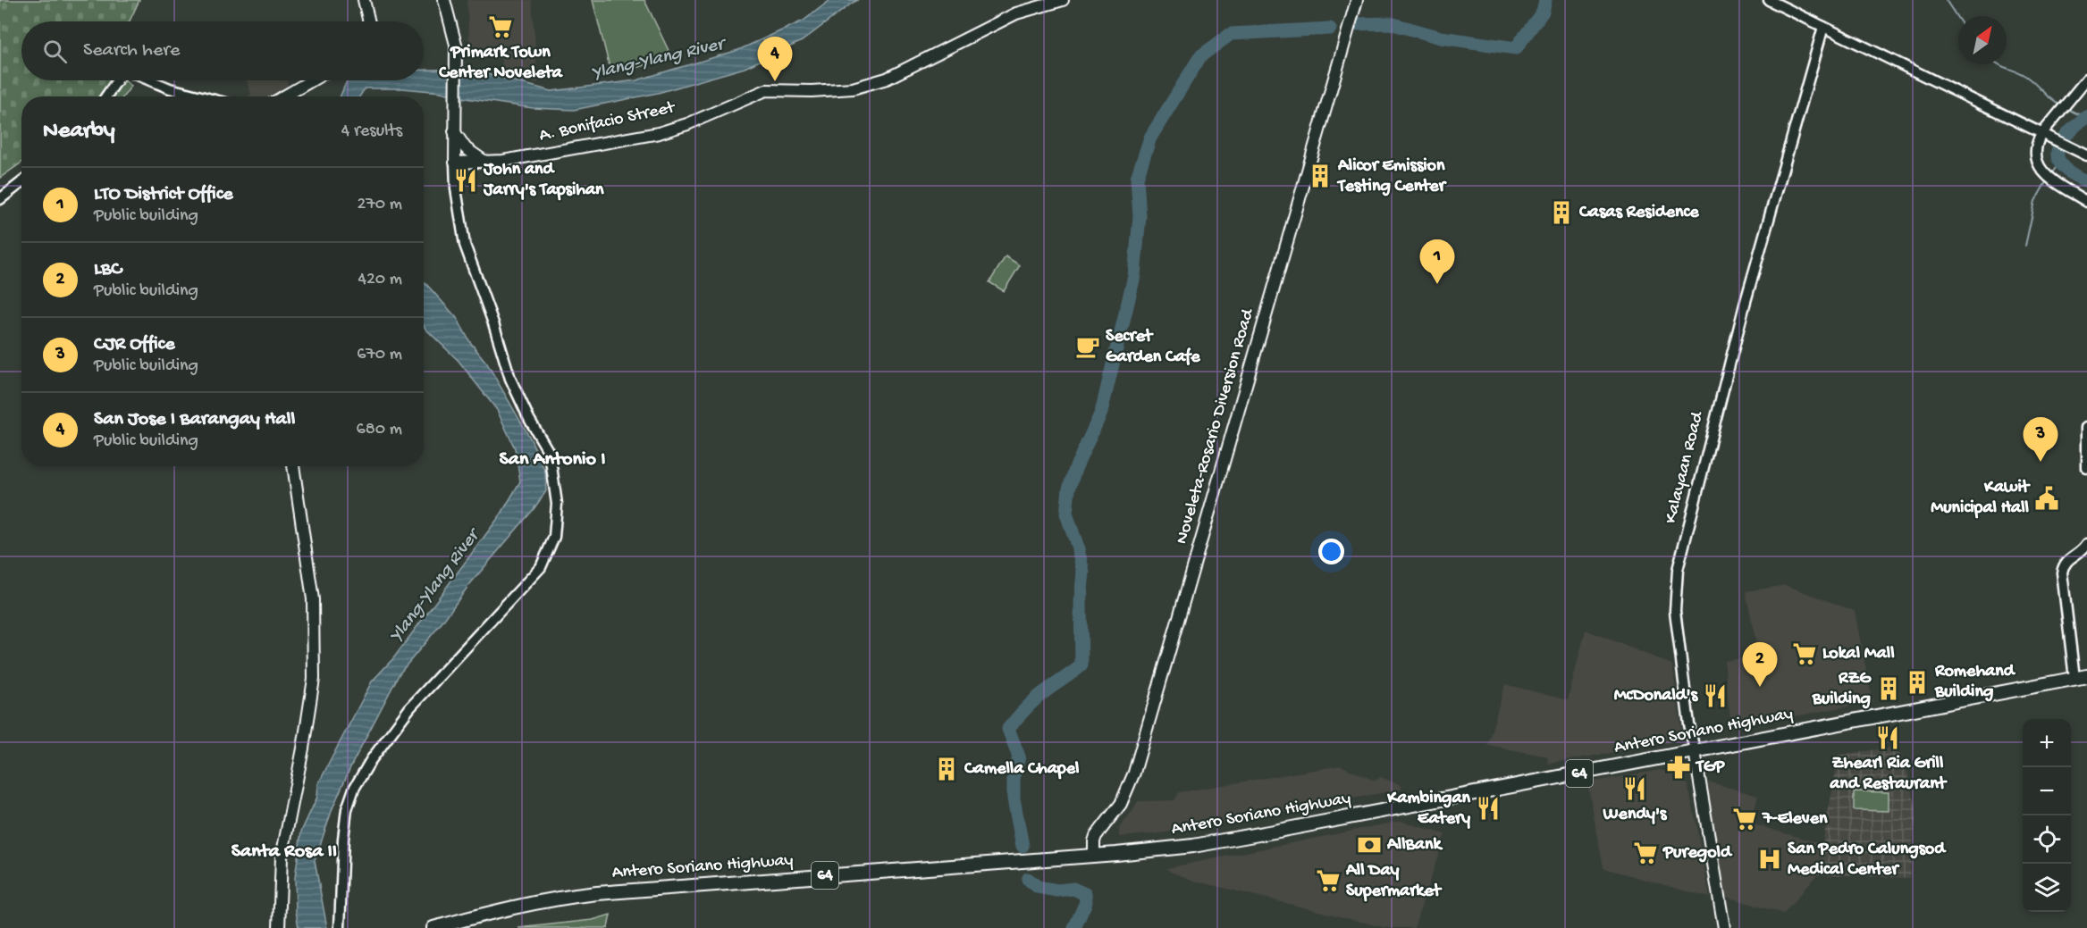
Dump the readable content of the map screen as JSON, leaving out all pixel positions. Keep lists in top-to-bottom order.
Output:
{
  "streets": {
    "main road": [
      "A. Bonifacio Street",
      "Noveleta-Rosario Diversion Road",
      "Kalayaan Road",
      "Antero Soriano Highway",
      "64"
    ]
  },
  "crossings": [
    ["Noveleta-Rosario Diversion Road", "Antero Soriano Highway"],
    ["Kalayaan Road", "Antero Soriano Highway"]
  ],
  "districts": ["San Antonio I", "Santa Rosa II"],
  "water": ["Ylang-Ylang River"],
  "places": {
    "supermarket": [
      "Primark Town Center Noveleta",
      "Lokal Mall",
      "7-Eleven",
      "Puregold",
      "All Day Supermarket"
    ],
    "building": [
      "Alicor Emission Testing Center",
      "Casas Residence",
      "Romehand Building",
      "RZG Building",
      "Camella Chapel"
    ],
    "restaurant": [
      "John and Jarry's Tapsihan",
      "McDonald's",
      "Zhearl Ria Grill and Restaurant",
      "Wendy's",
      "Kambingan Eatery"
    ],
    "cafe": ["Secret Garden Cafe"],
    "public building": ["Kawit Municipal Hall"],
    "pharmacy": ["TGP"],
    "bank": ["AllBank"],
    "hospital": ["San Pedro Calungsod Medical Center"]
  },
  "north": "top right",
  "page": {
    "search": "Search here",
    "pins": [
      "4",
      "1",
      "3",
      "2"
    ],
    "heading": ["Nearby", "4 results"],
    "list": [
      {
        "mark": "1",
        "name": "LTO District Office",
        "note": "Public building",
        "value": "270 m"
      },
      {
        "mark": "2",
        "name": "LBC",
        "note": "Public building",
        "value": "420 m"
      },
      {
        "mark": "3",
        "name": "CJR Office",
        "note": "Public building",
        "value": "670 m"
      },
      {
        "mark": "4",
        "name": "San Jose I Barangay Hall",
        "note": "Public building",
        "value": "680 m"
      }
    ],
    "map_buttons": ["+", "−"]
  }
}
